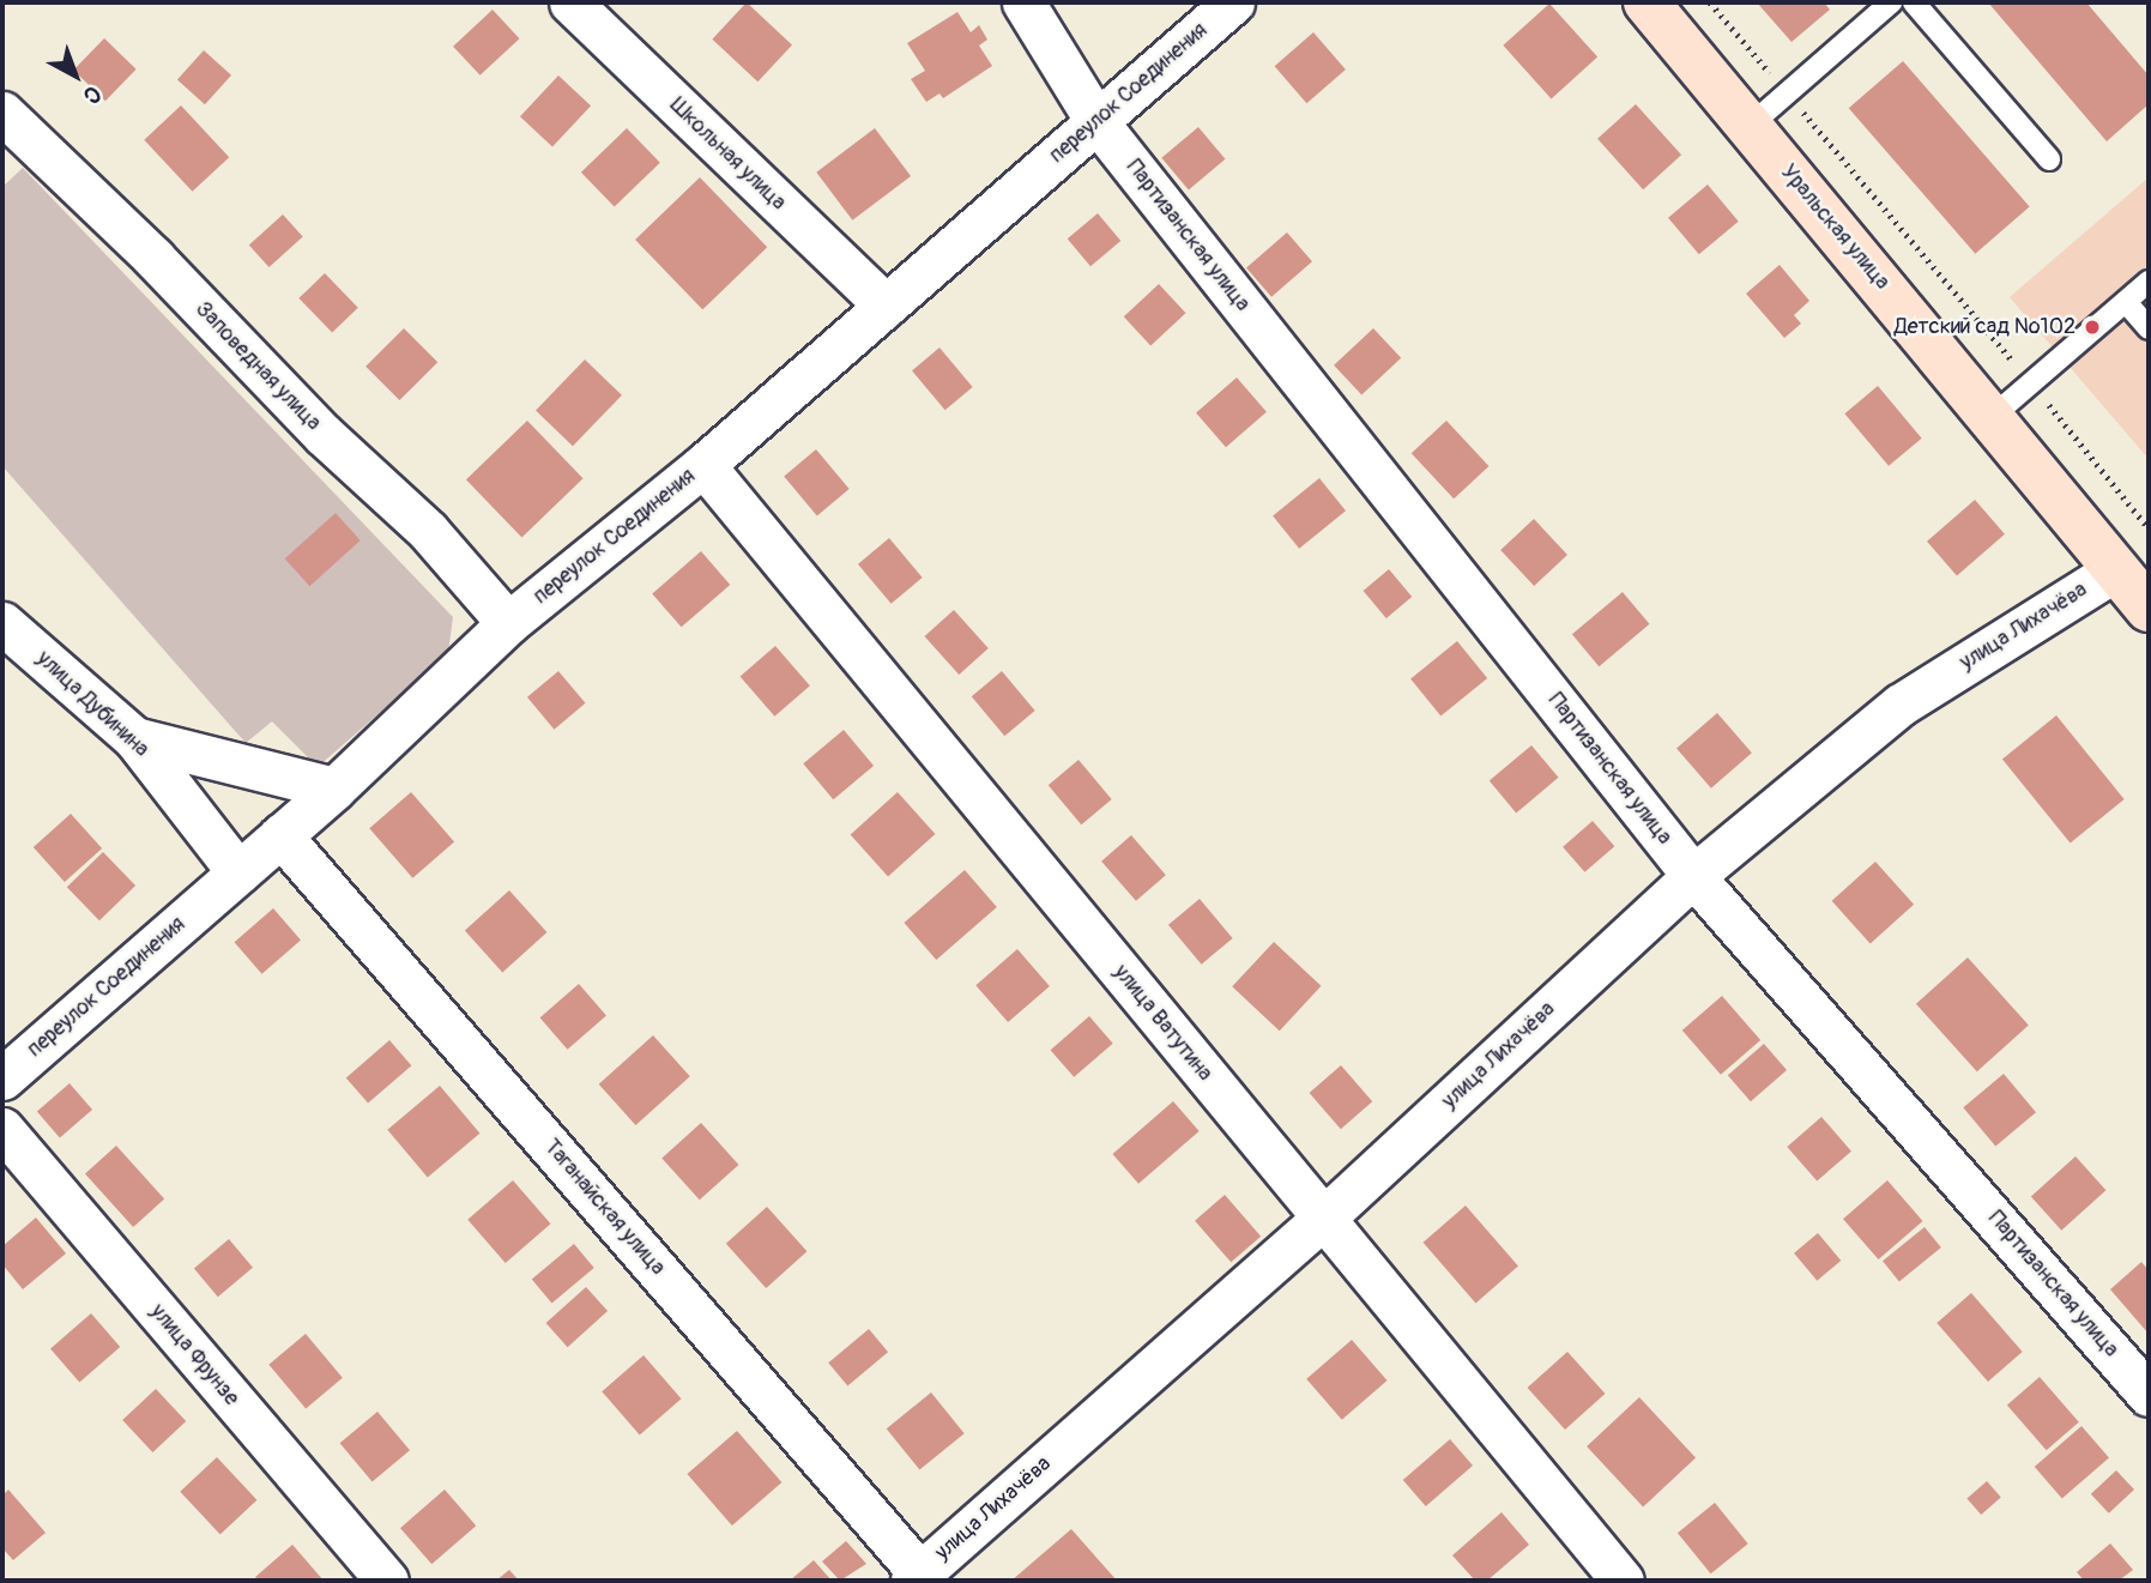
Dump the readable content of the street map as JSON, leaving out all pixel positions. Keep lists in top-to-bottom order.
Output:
{
  "streets": {
    "street": [
      "переулок Соединения",
      "Школьная улица",
      "Уральская улица",
      "Партизанская улица",
      "Заповедная улица",
      "улица Лихачёва",
      "улица Дубинина",
      "улица Ватутина",
      "Таганайская улица",
      "улица Фрунзе"
    ]
  },
  "crossings": [
    ["переулок Соединения", "Школьная улица"],
    ["переулок Соединения", "Партизанская улица"],
    ["переулок Соединения", "Заповедная улица"],
    ["переулок Соединения", "улица Дубинина"],
    ["переулок Соединения", "улица Ватутина"],
    ["переулок Соединения", "Таганайская улица"],
    ["Уральская улица", "улица Лихачёва"],
    ["Партизанская улица", "улица Лихачёва"],
    ["улица Лихачёва", "улица Ватутина"],
    ["улица Лихачёва", "Таганайская улица"]
  ],
  "places": ["Детский сад №102"],
  "north": "bottom right"
}
